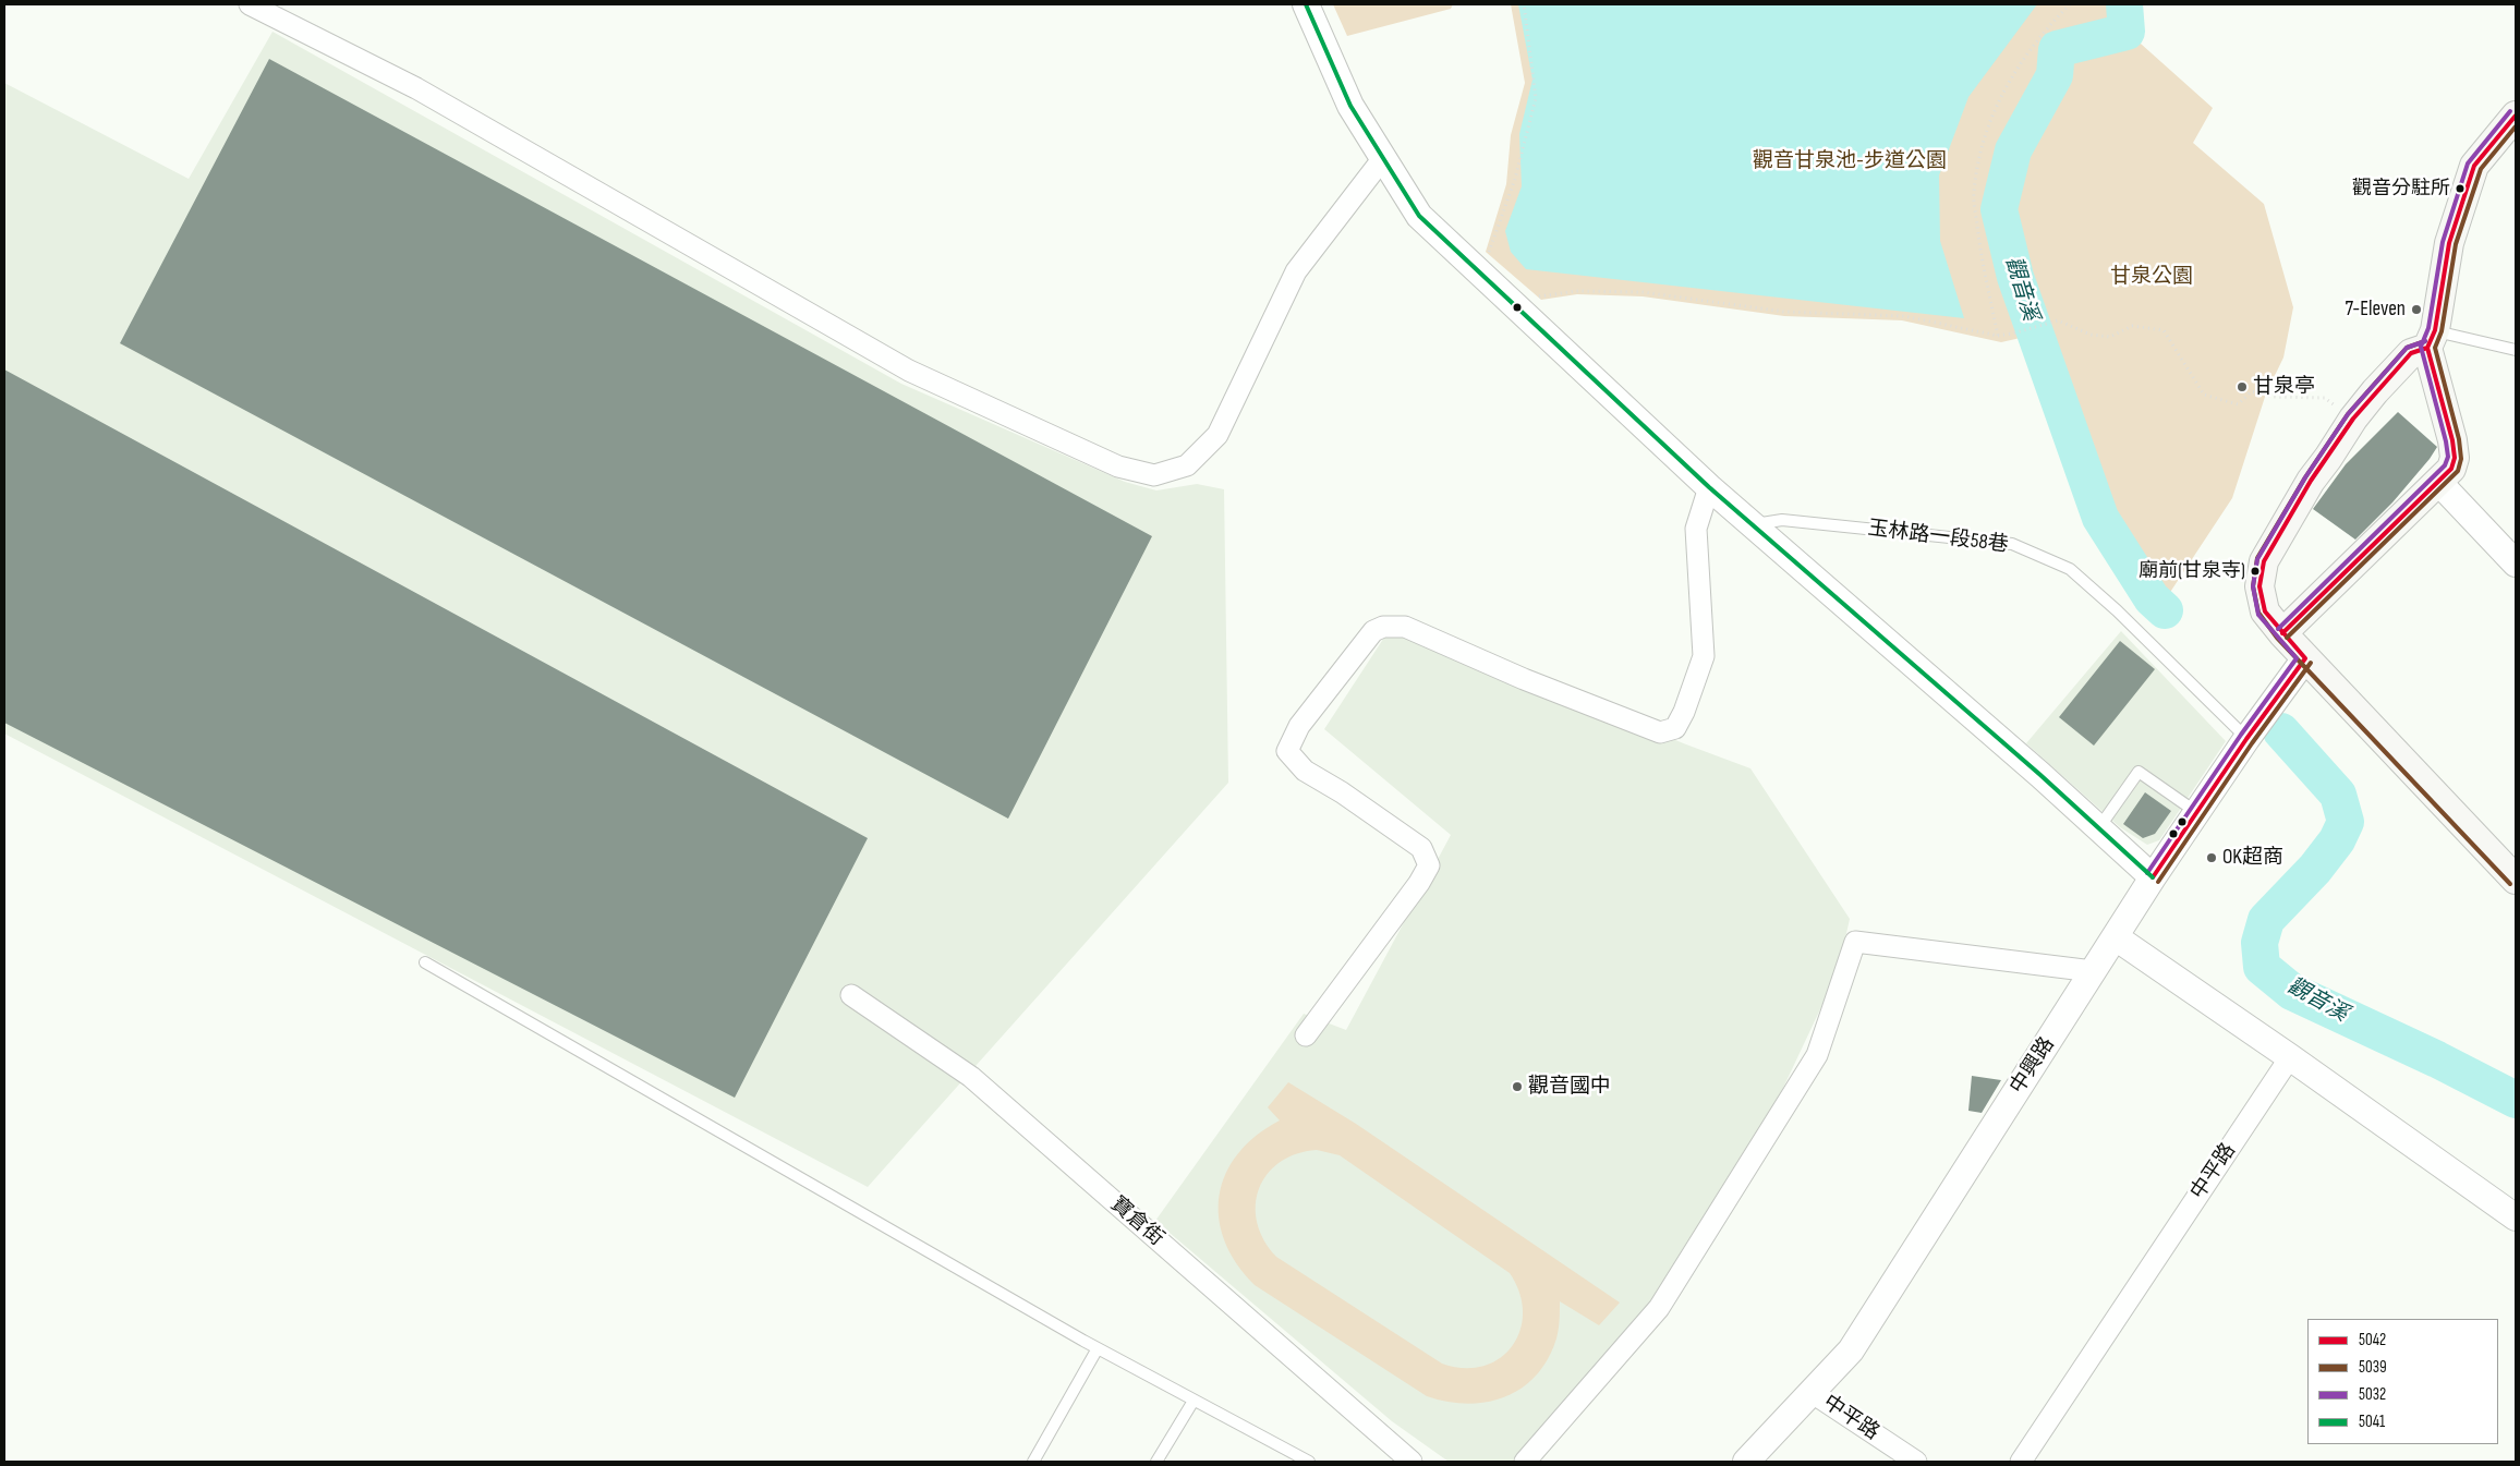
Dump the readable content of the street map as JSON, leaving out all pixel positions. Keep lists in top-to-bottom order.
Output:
{
  "streets": {
    "street": ["中興路", "中平路", "寶倉街"],
    "lane": ["玉林路一段58巷"]
  },
  "crossings": [
    ["玉林路一段58巷", "中興路"],
    ["中興路", "中平路"]
  ],
  "water": ["觀音溪"],
  "parks": ["觀音甘泉池-步道公園", "甘泉公園"],
  "places": [
    "觀音分駐所",
    "7-Eleven",
    "甘泉亭",
    "廟前(甘泉寺)",
    "OK超商",
    "觀音國中"
  ],
  "lines": [
    "transit line 5041",
    "transit line 5032",
    "transit line 5042",
    "transit line 5039"
  ],
  "legend": [
    "5042",
    "5039",
    "5032",
    "5041"
  ]
}
